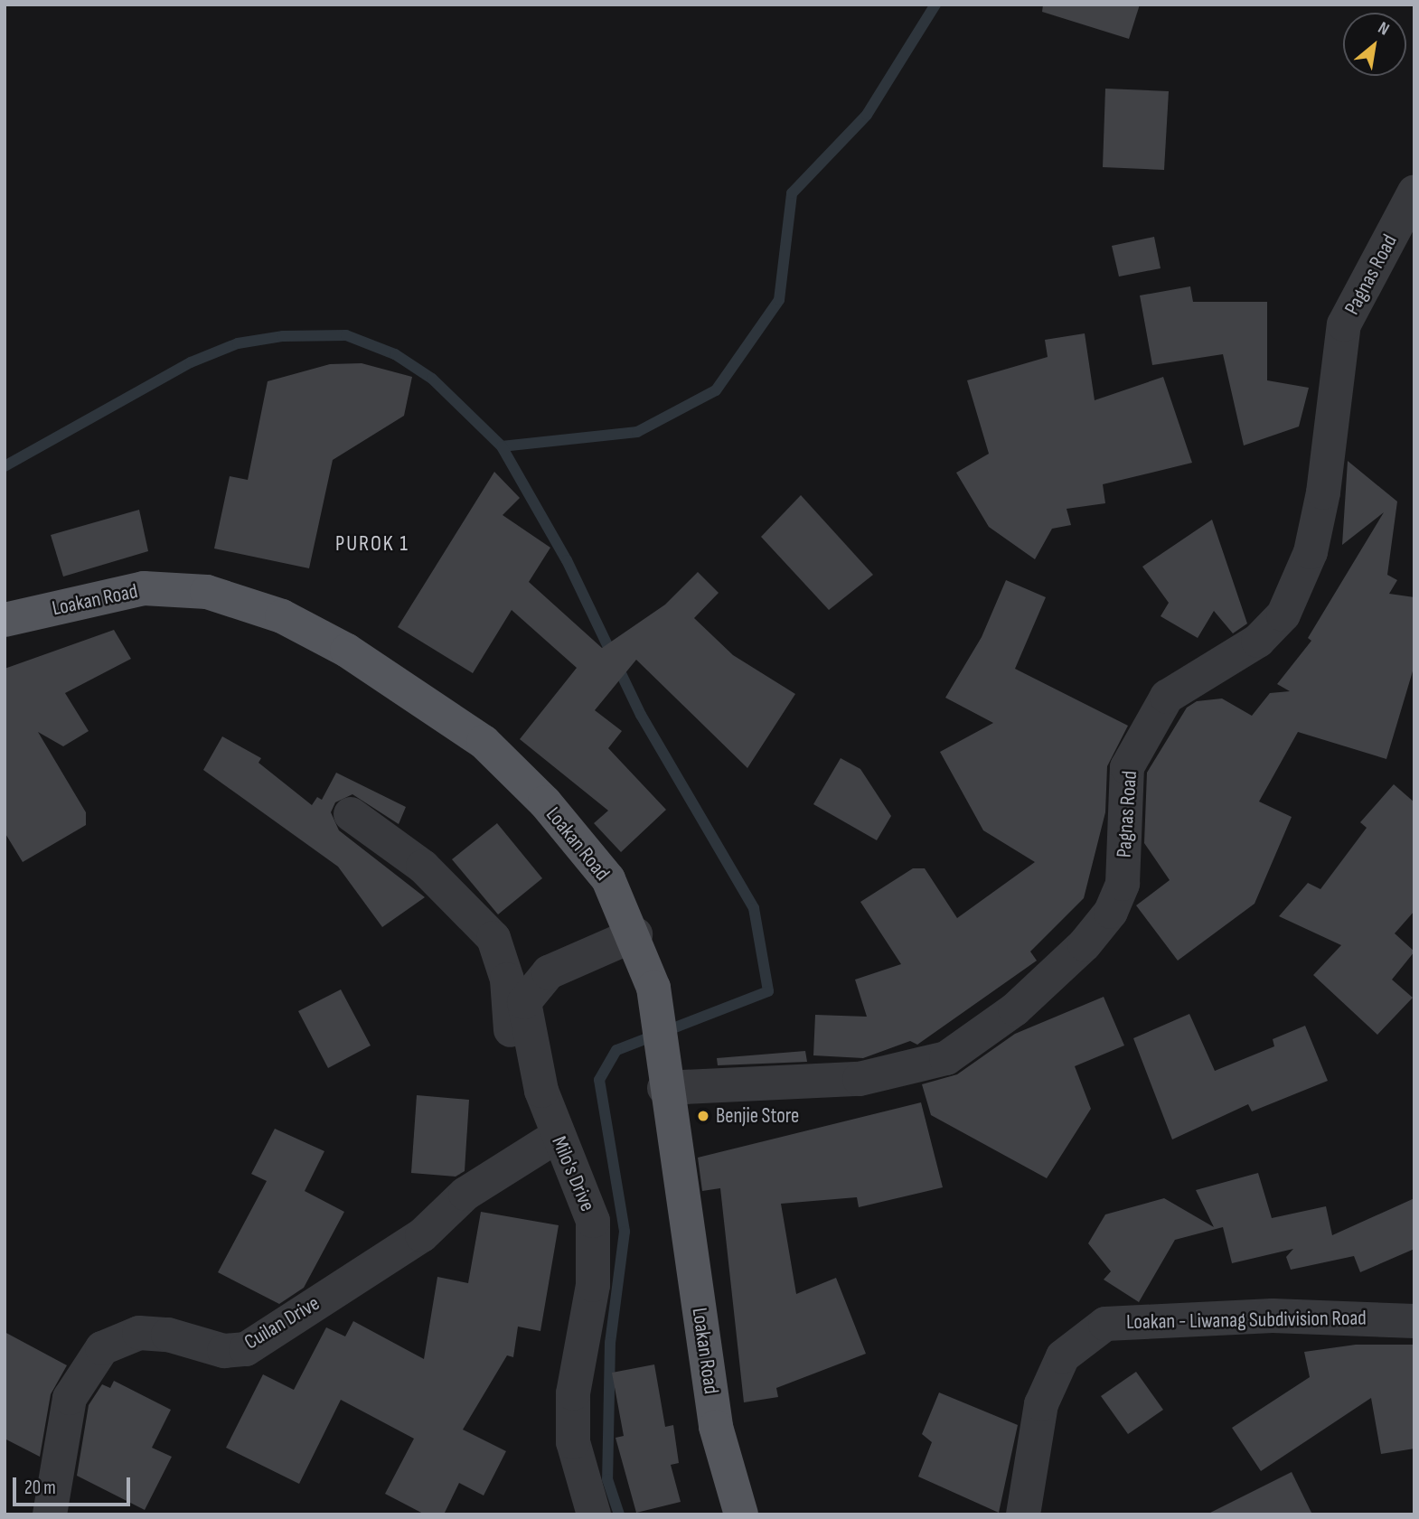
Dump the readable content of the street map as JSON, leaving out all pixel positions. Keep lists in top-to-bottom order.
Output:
{
  "streets": {
    "main road": ["Loakan Road"],
    "street": [
      "Pagnas Road",
      "Milo's Drive",
      "Loakan - Liwanag Subdivision Road",
      "Cuilan Drive"
    ]
  },
  "crossings": [
    ["Pagnas Road", "Loakan Road"],
    ["Loakan Road", "Milo's Drive"],
    ["Milo's Drive", "Cuilan Drive"]
  ],
  "districts": ["PUROK 1"],
  "places": ["Benjie Store"],
  "scale_bar": "20 m",
  "north": "top right"
}
